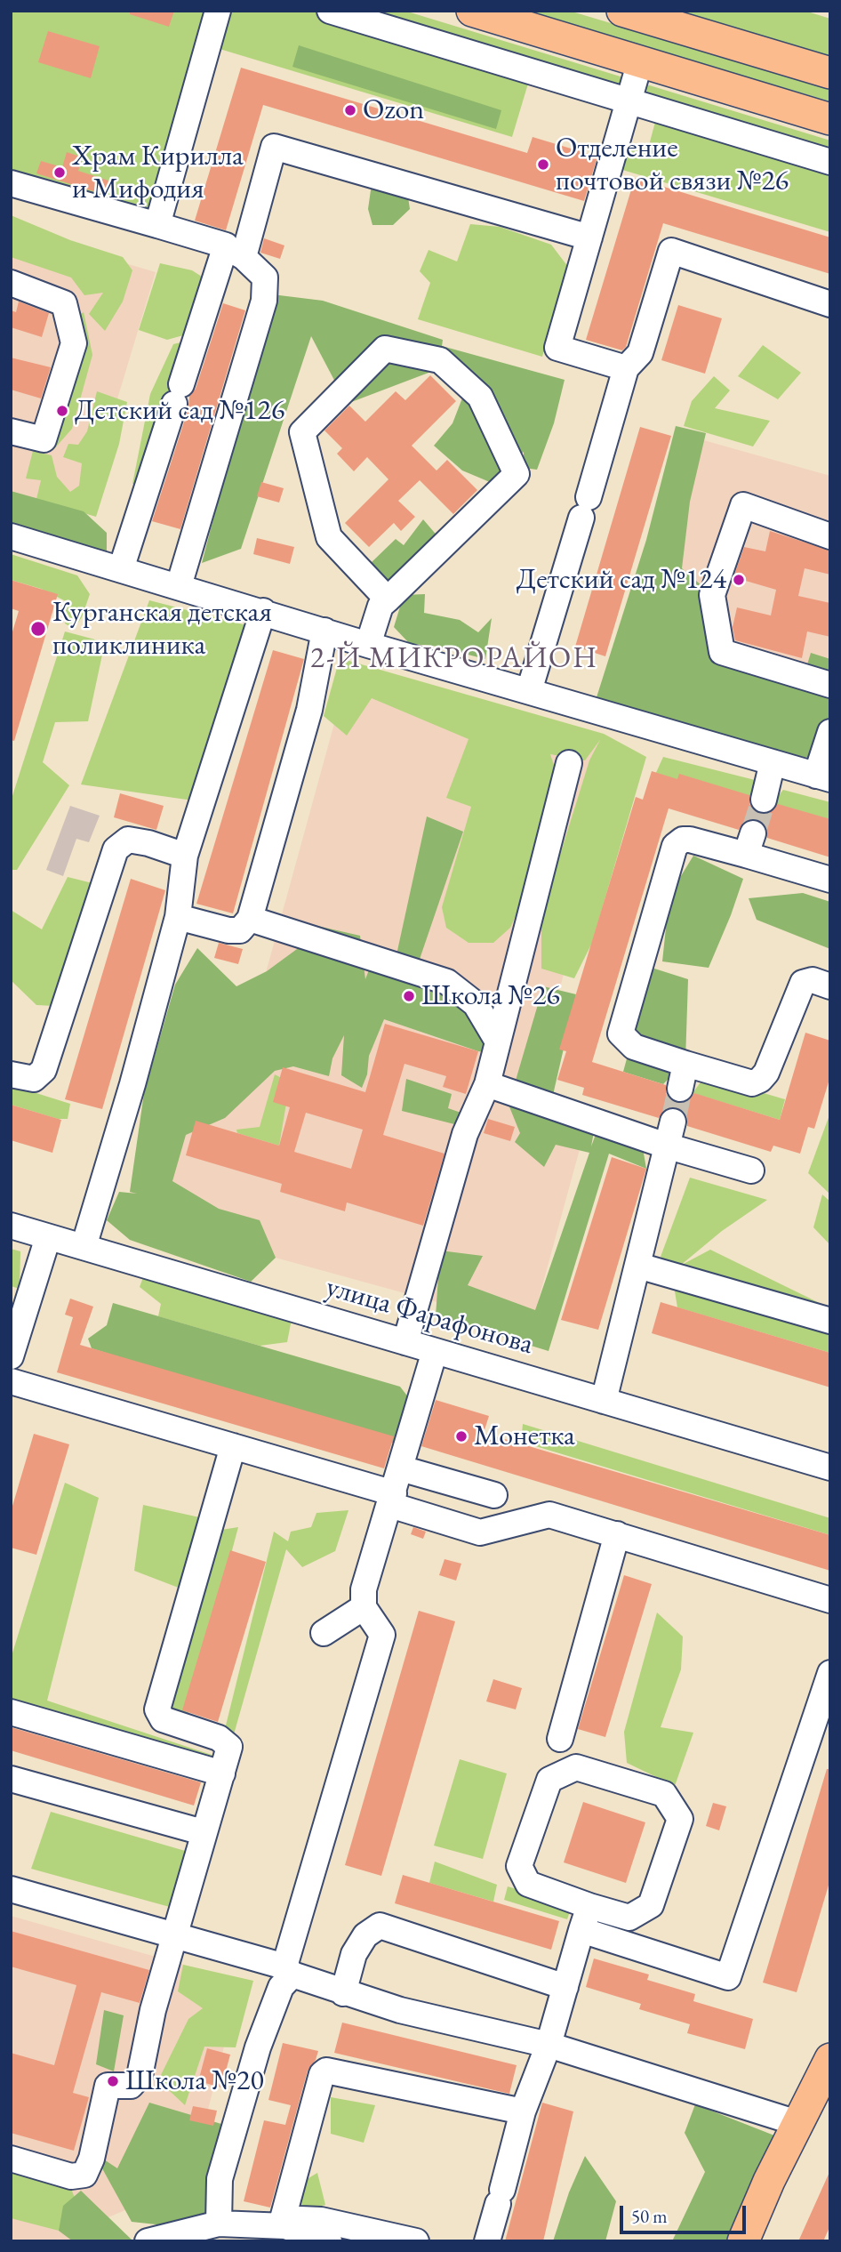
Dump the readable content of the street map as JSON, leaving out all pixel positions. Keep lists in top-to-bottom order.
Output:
{
  "streets": {
    "street": ["улица Фарафонова"]
  },
  "districts": ["2-Й МИКРОРАЙОН"],
  "places": [
    "Ozon",
    "Отделение почтовой связи №26",
    "Храм Кирилла и Мифодия",
    "Детский сад №126",
    "Детский сад №124",
    "Курганская детская поликлиника",
    "Школа №26",
    "Монетка",
    "Школа №20"
  ],
  "scale_bar": "50 m"
}
